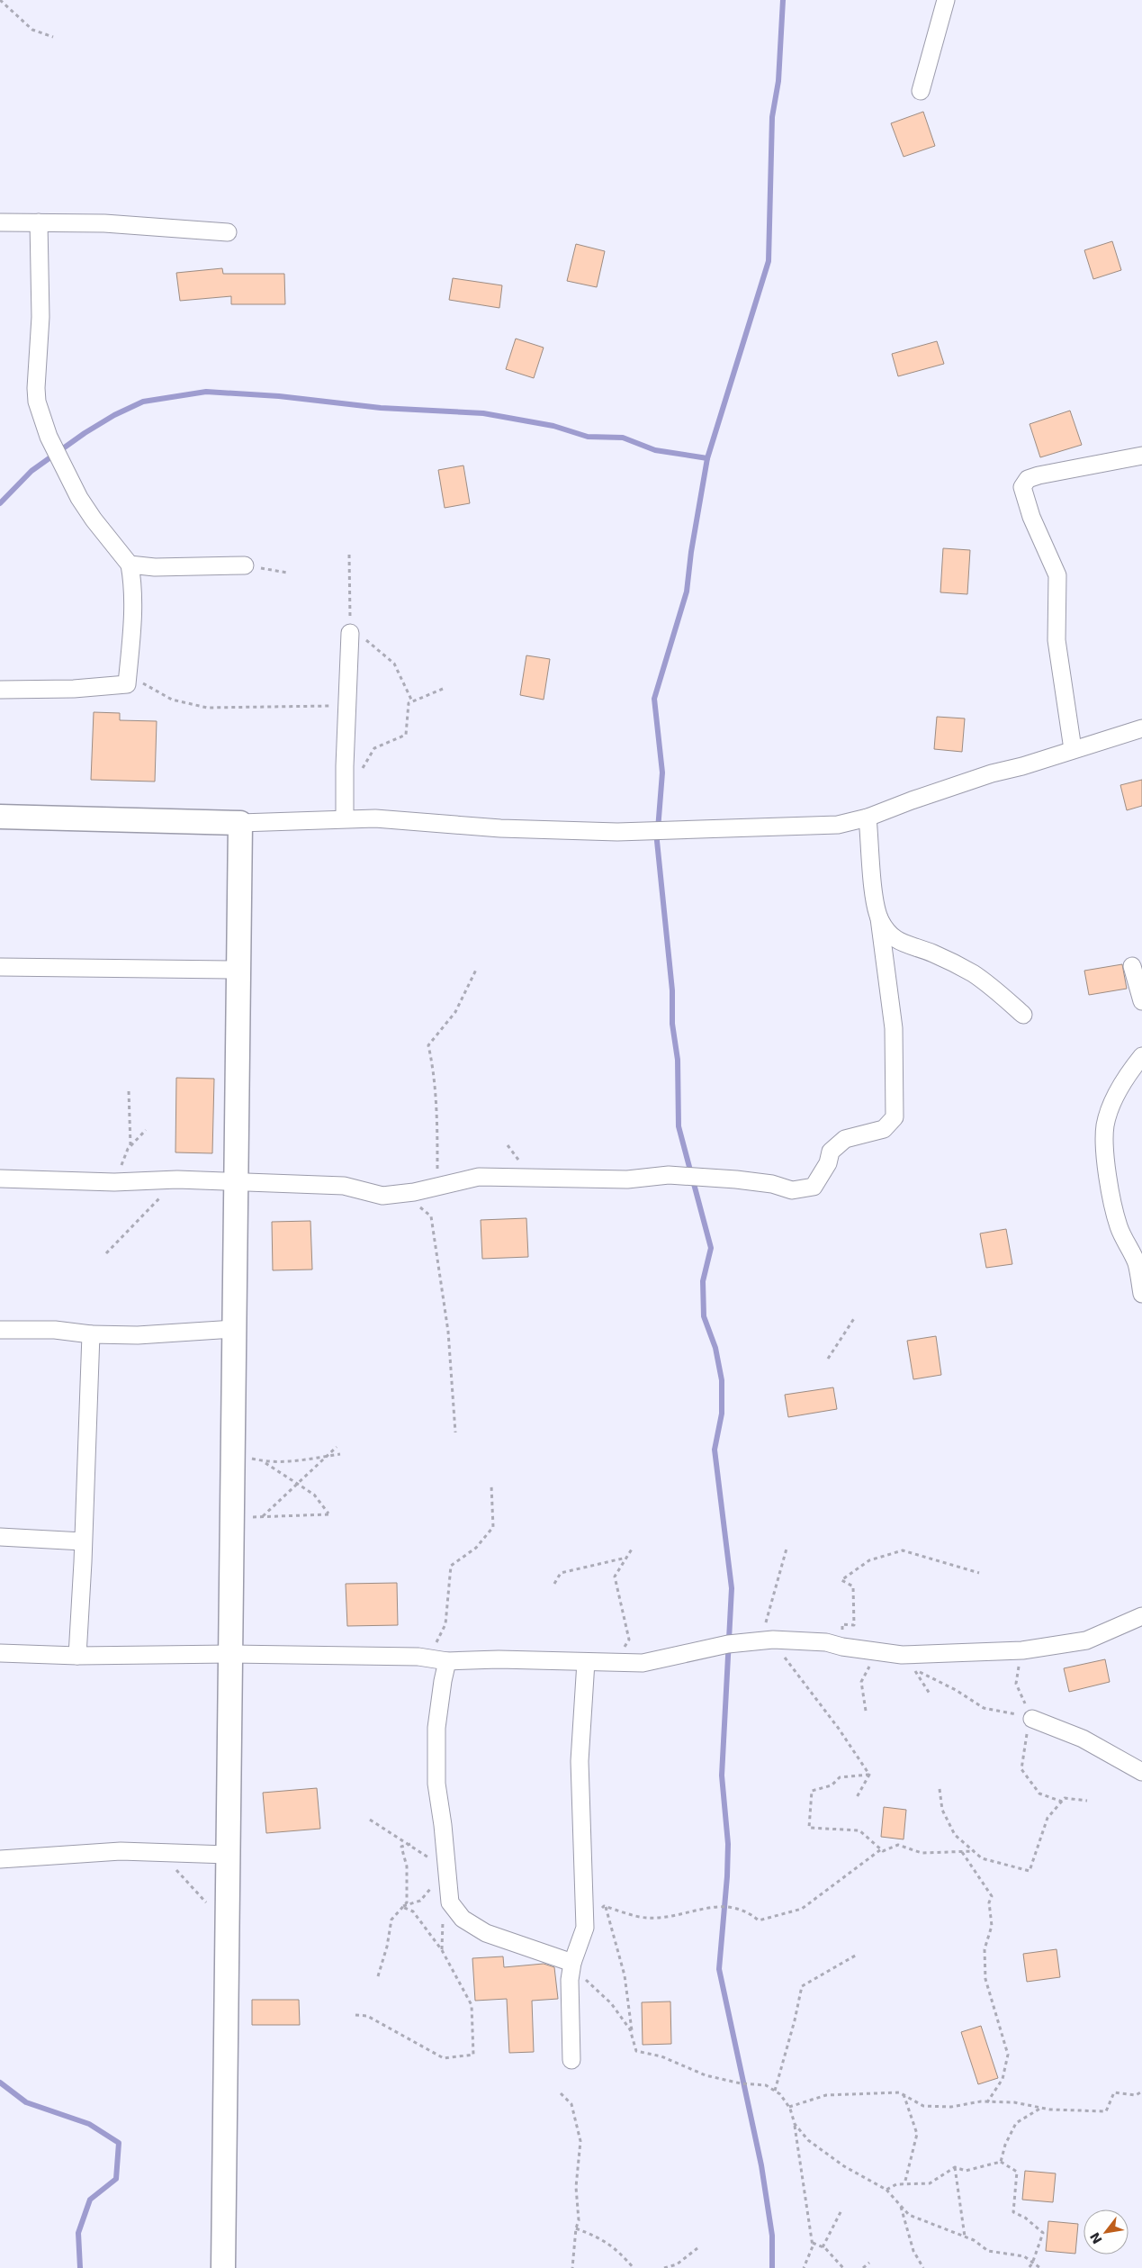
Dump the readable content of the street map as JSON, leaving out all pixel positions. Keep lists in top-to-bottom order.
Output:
{
  "north": "bottom left"
}
